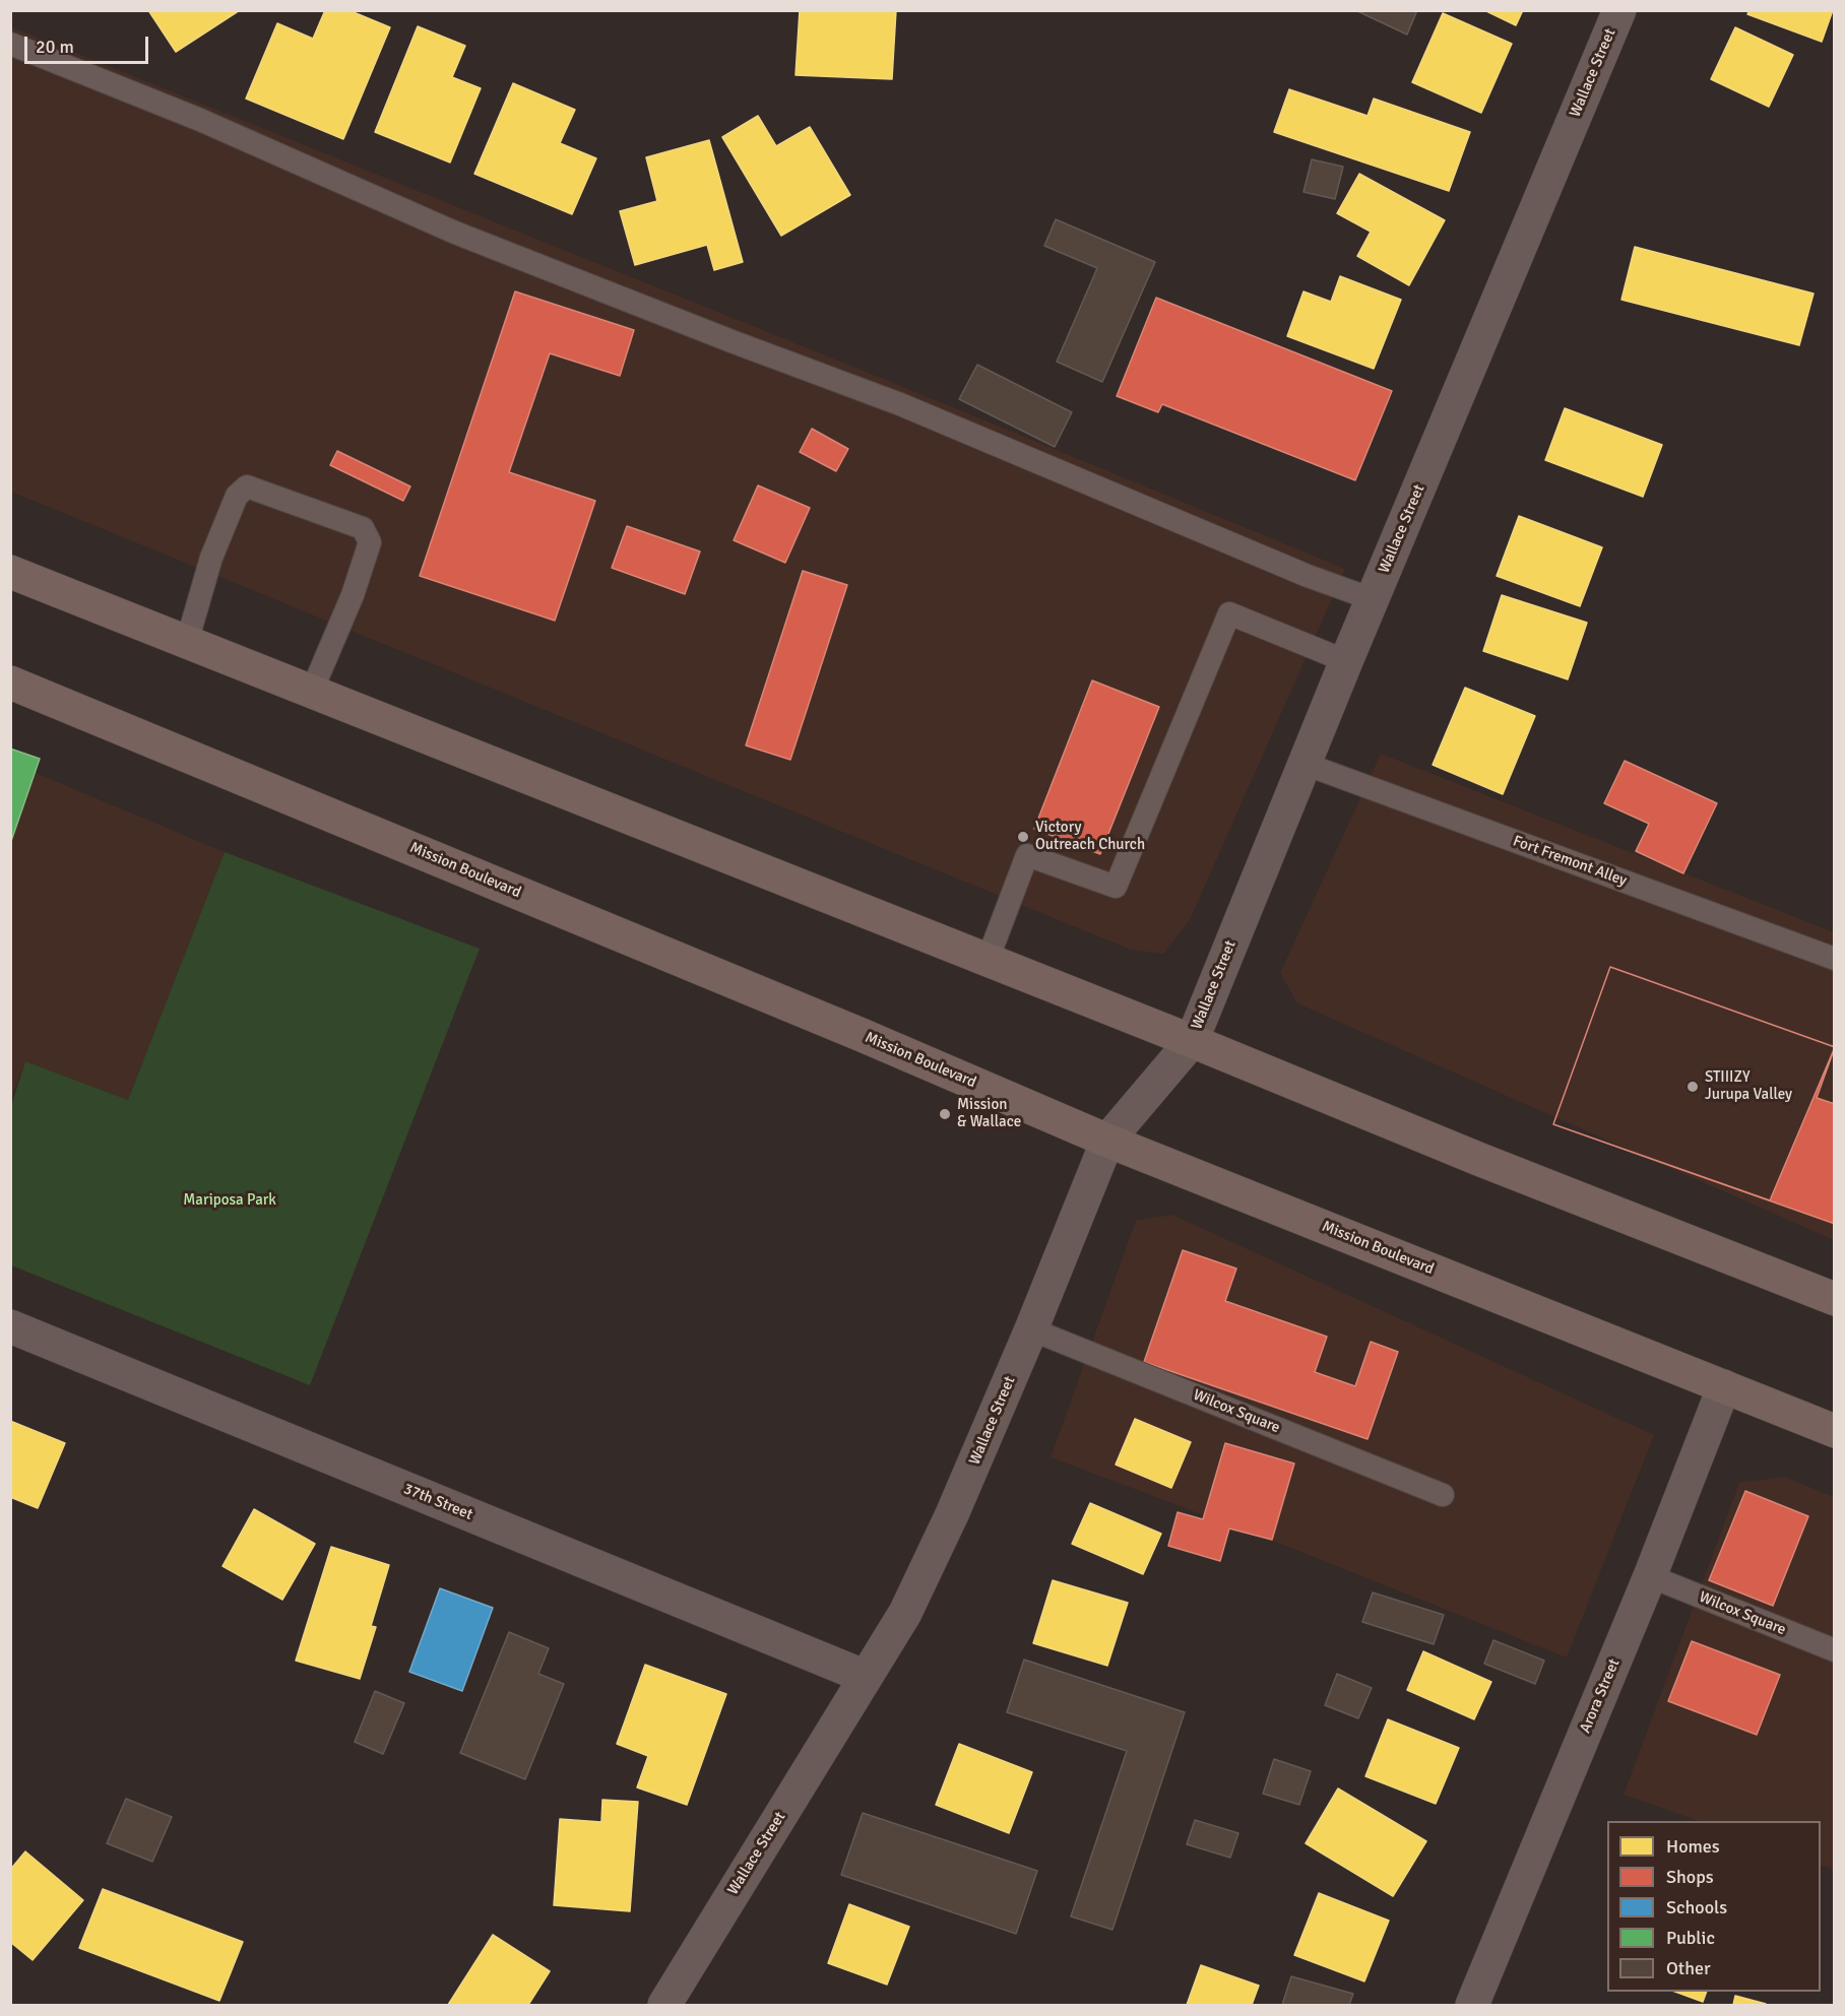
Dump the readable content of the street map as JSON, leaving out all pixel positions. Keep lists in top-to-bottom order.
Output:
{
  "streets": {
    "main road": ["Mission Boulevard"],
    "street": ["Wallace Street", "37th Street", "Arora Street"],
    "lane": ["Fort Fremont Alley", "Wilcox Square"]
  },
  "crossings": [
    ["Wallace Street", "Fort Fremont Alley"],
    ["Wallace Street", "Mission Boulevard"],
    ["Wallace Street", "Wilcox Square"],
    ["Wallace Street", "37th Street"],
    ["Mission Boulevard", "Arora Street"],
    ["Wilcox Square", "Arora Street"]
  ],
  "parks": ["Mariposa Park"],
  "places": ["Victory Outreach Church", "STIIIZY Jurupa Valley", "Mission & Wallace"],
  "legend": [
    "Homes",
    "Shops",
    "Schools",
    "Public",
    "Other"
  ],
  "scale_bar": "20 m"
}
